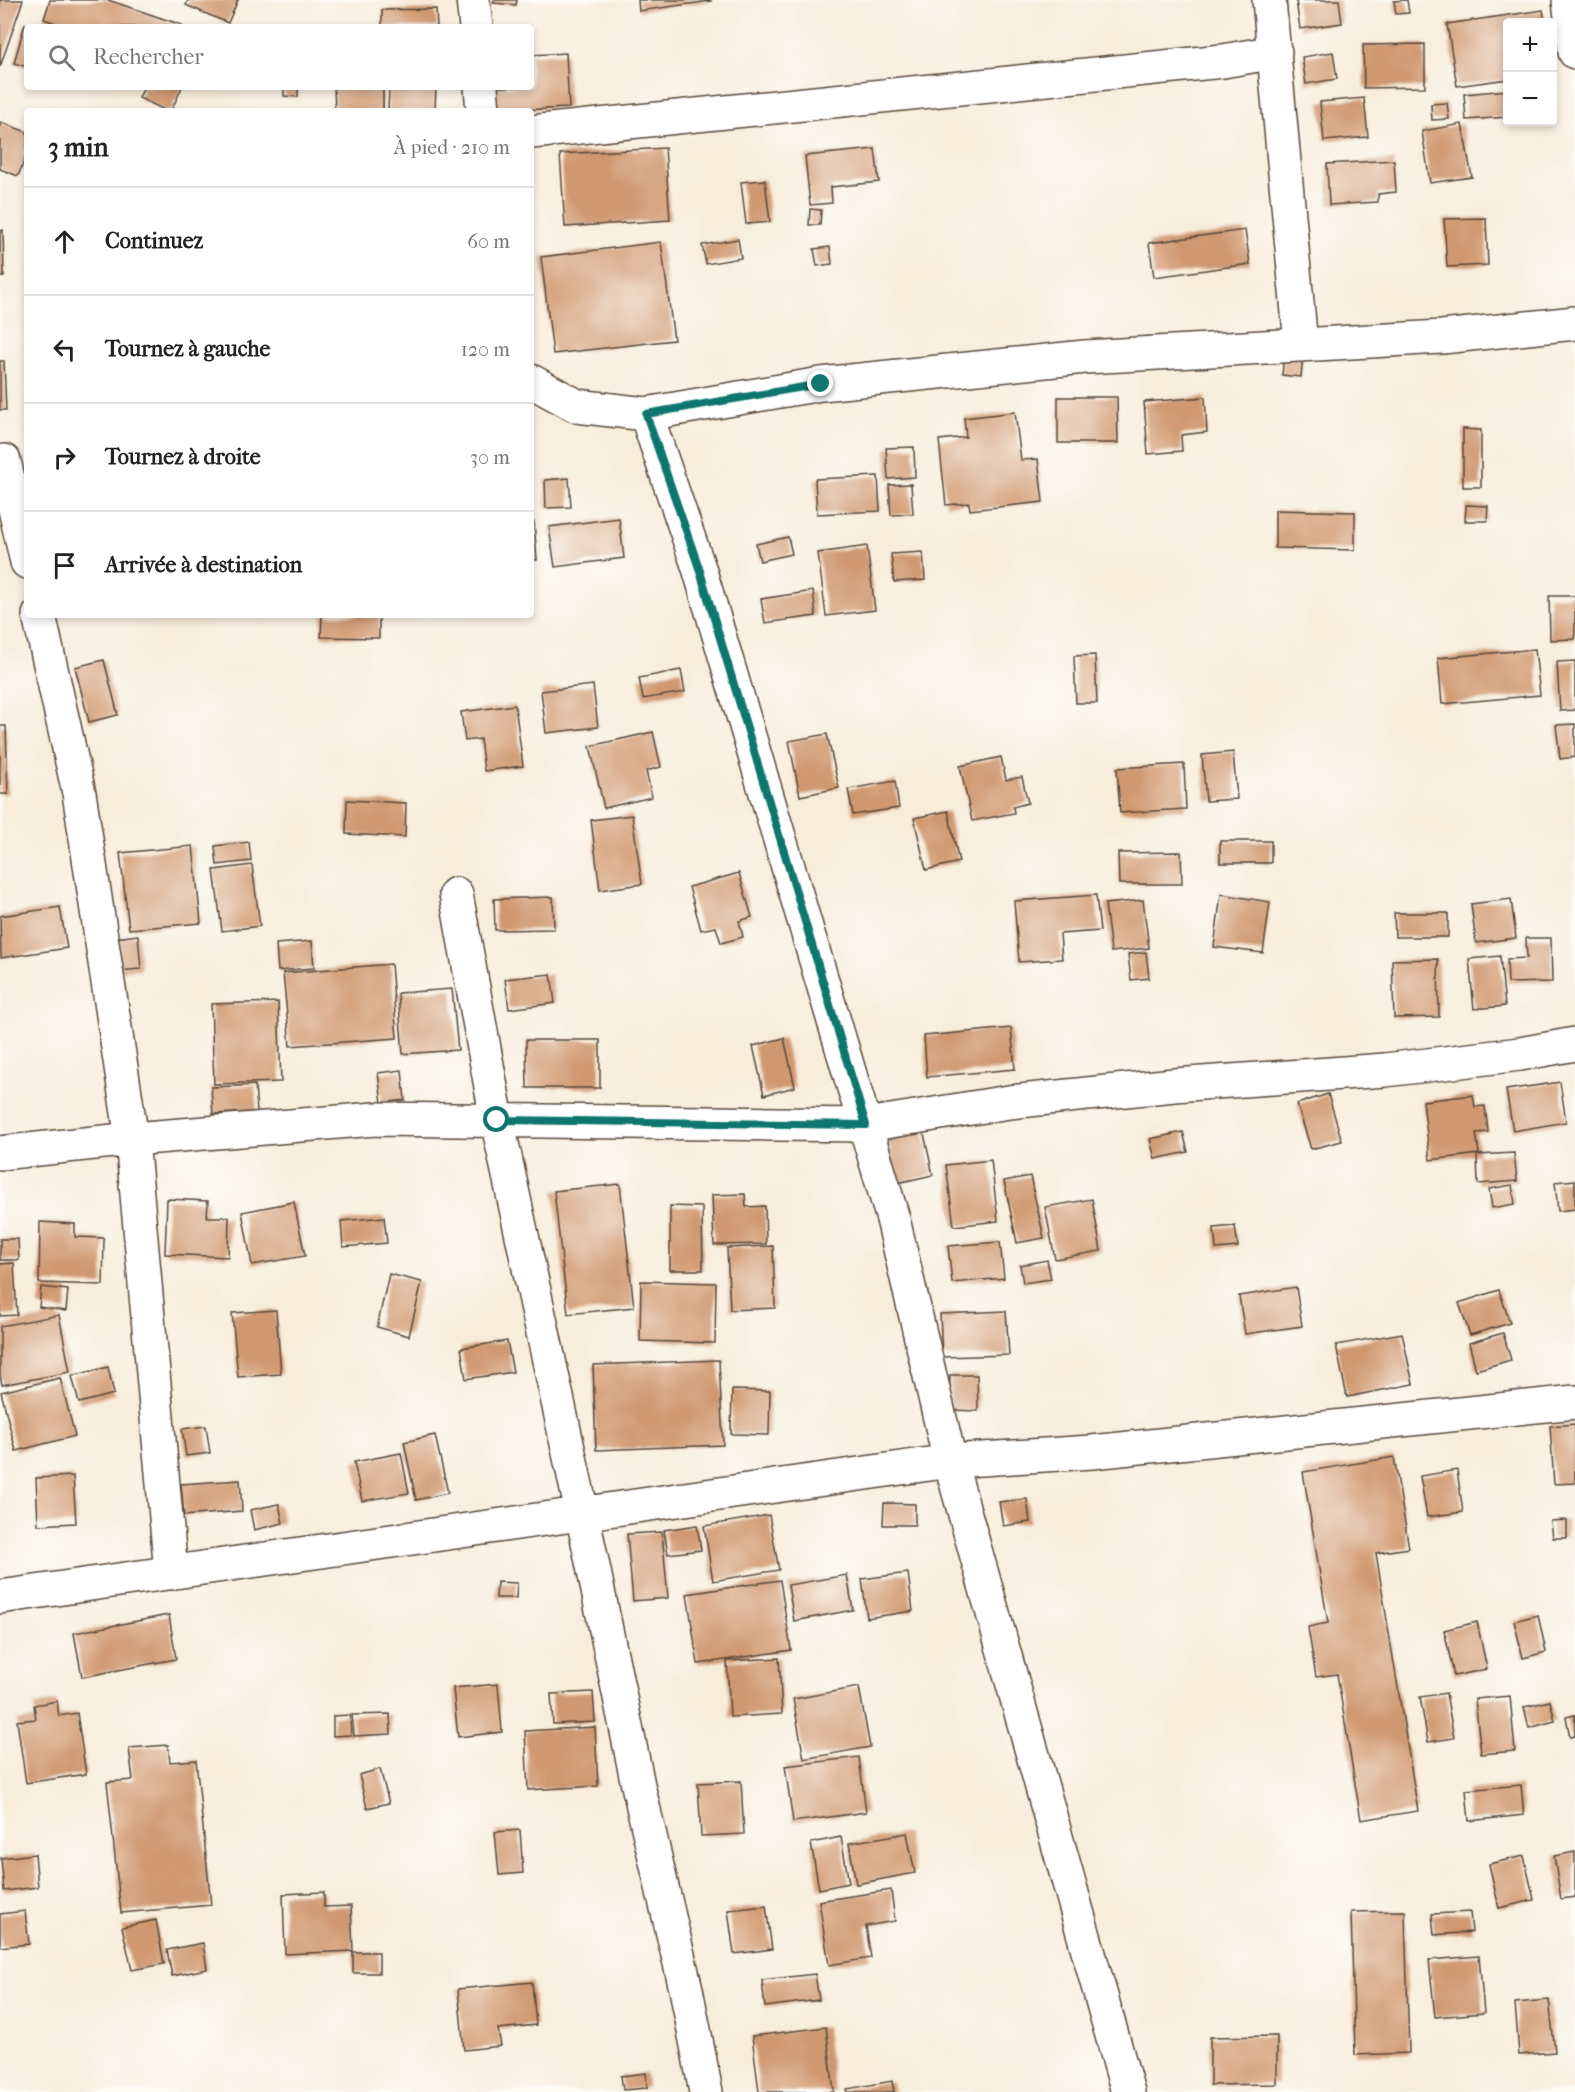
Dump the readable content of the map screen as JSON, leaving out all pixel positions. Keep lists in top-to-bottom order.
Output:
{
  "page": {
    "map_buttons": ["+", "−"],
    "search": "Rechercher",
    "heading": ["3 min", "À pied · 210 m"],
    "list": [
      ["Continuez", "60 m"],
      ["Tournez à gauche", "120 m"],
      ["Tournez à droite", "30 m"],
      "Arrivée à destination"
    ]
  }
}
